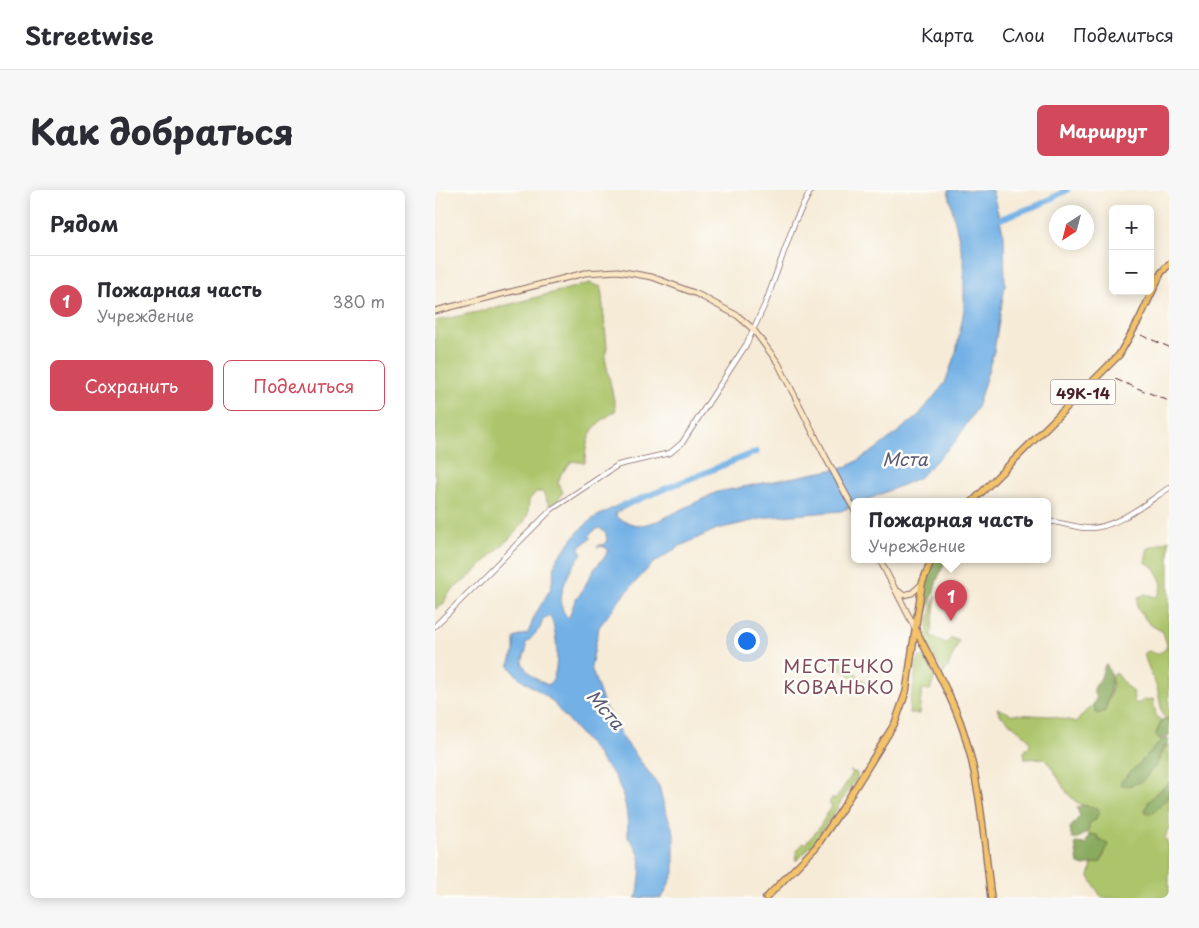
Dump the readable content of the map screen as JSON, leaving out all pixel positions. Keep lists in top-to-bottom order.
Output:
{
  "streets": {
    "main road": ["49К-14"]
  },
  "districts": ["МЕСТЕЧКО КОВАНЬКО"],
  "water": ["Мста"],
  "north": "bottom left",
  "page": {
    "header": "Streetwise",
    "nav": ["Карта", "Слои", "Поделиться"],
    "title": "Как добраться",
    "buttons": [
      "Маршрут",
      ["Сохранить", "Поделиться"]
    ],
    "heading": "Рядом",
    "map_buttons": ["+", "−"],
    "list": [
      {
        "mark": "1",
        "name": "Пожарная часть",
        "note": "Учреждение",
        "value": "380 m"
      }
    ],
    "popup": ["Пожарная часть", "Учреждение"],
    "pins": "1"
  }
}
